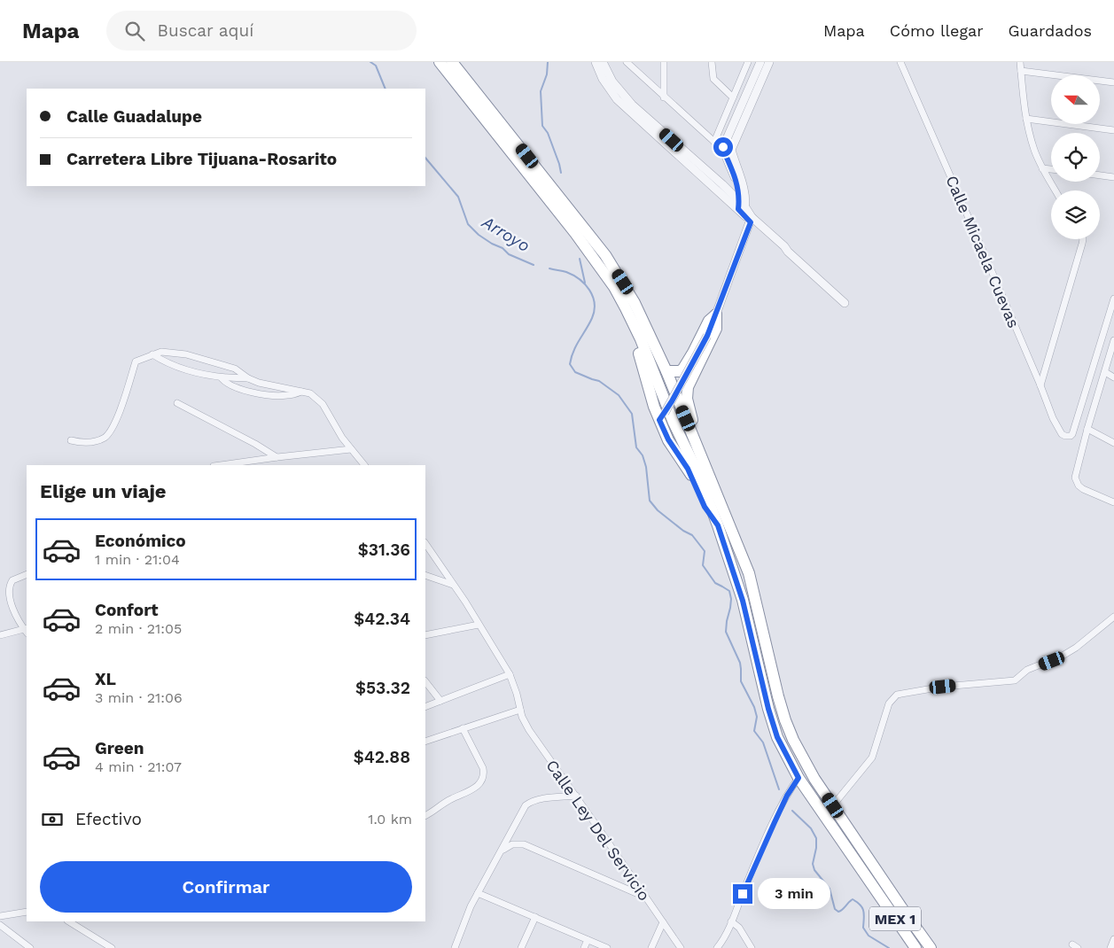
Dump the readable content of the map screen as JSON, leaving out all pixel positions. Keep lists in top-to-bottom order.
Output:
{
  "streets": {
    "highway": ["MEX 1"],
    "street": ["Calle Micaela Cuevas", "Calle Ley Del Servicio"]
  },
  "water": ["Arroyo"],
  "north": "left",
  "page": {
    "header": "Mapa",
    "search": "Buscar aquí",
    "nav": ["Mapa", "Cómo llegar", "Guardados"],
    "banner": ["Calle Guadalupe", "Carretera Libre Tijuana-Rosarito"],
    "heading": "Elige un viaje",
    "list": [
      {
        "name": "Económico",
        "note": "1 min · 21:04",
        "value": "$31.36"
      },
      {
        "name": "Confort",
        "note": "2 min · 21:05",
        "value": "$42.34"
      },
      {
        "name": "XL",
        "note": "3 min · 21:06",
        "value": "$53.32"
      },
      {
        "name": "Green",
        "note": "4 min · 21:07",
        "value": "$42.88"
      }
    ],
    "pay": ["Efectivo", "1.0 km"],
    "buttons": "Confirmar",
    "bubble": "3 min"
  }
}
